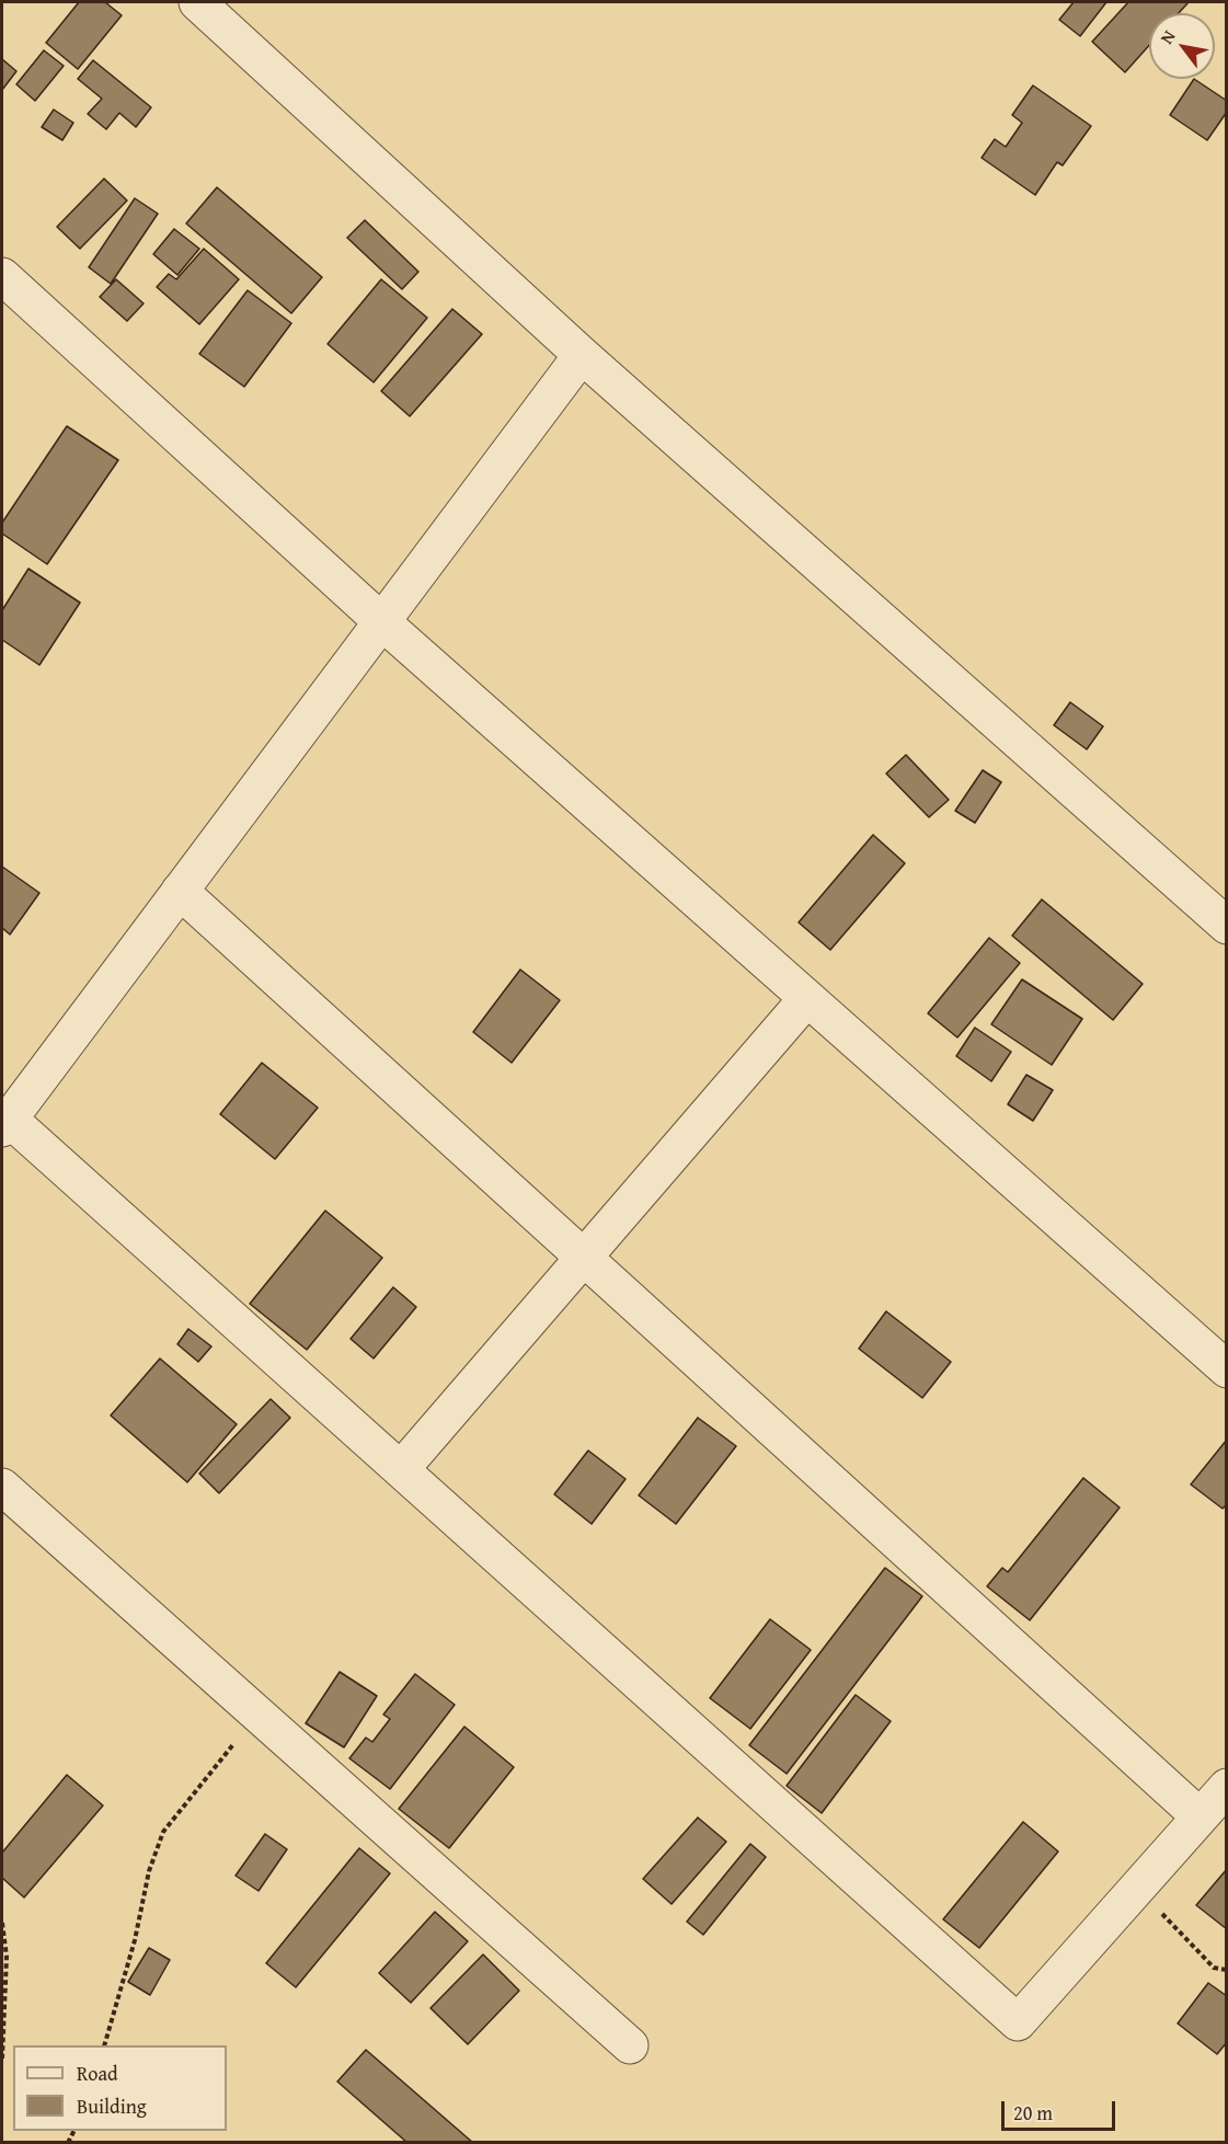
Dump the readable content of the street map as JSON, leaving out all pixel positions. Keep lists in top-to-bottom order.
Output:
{
  "legend": ["Road", "Building"],
  "scale_bar": "20 m",
  "north": "top left"
}
